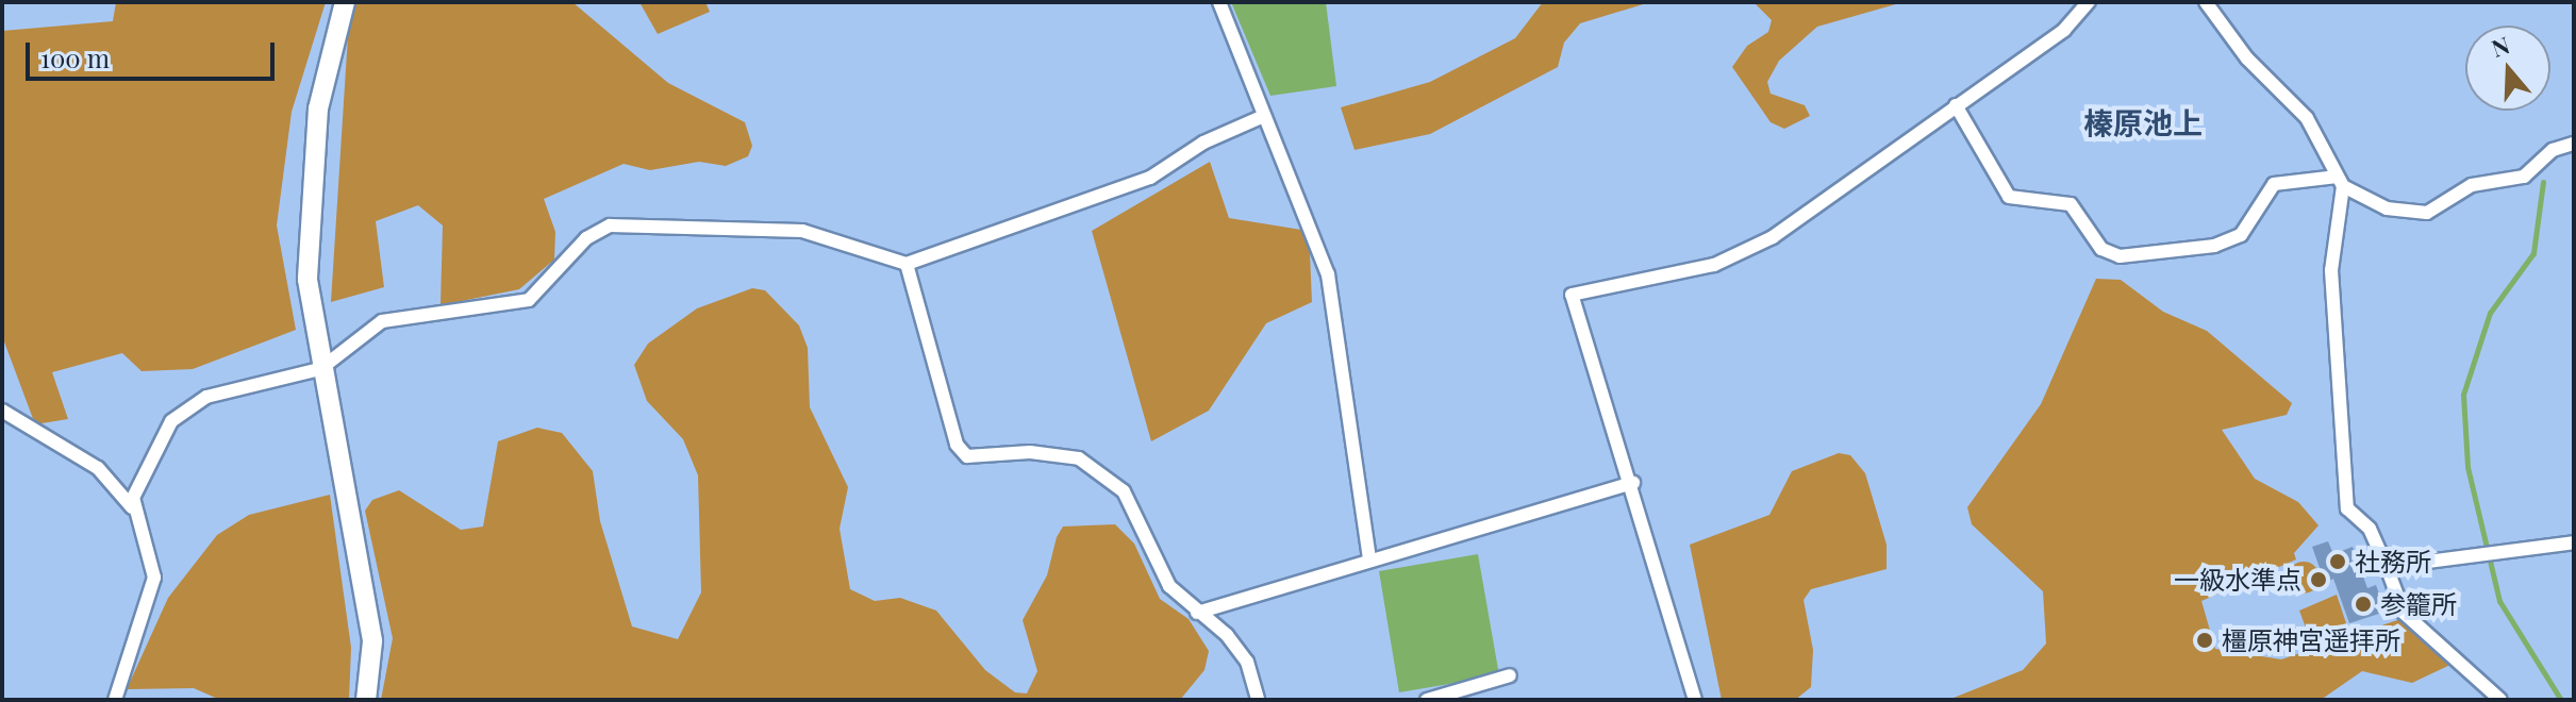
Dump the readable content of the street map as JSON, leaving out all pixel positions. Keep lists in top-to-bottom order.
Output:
{
  "districts": ["榛原池上"],
  "places": [
    "社務所",
    "一級水準点",
    "参籠所",
    "橿原神宮遥拝所"
  ],
  "scale_bar": "100 m",
  "north": "top"
}
